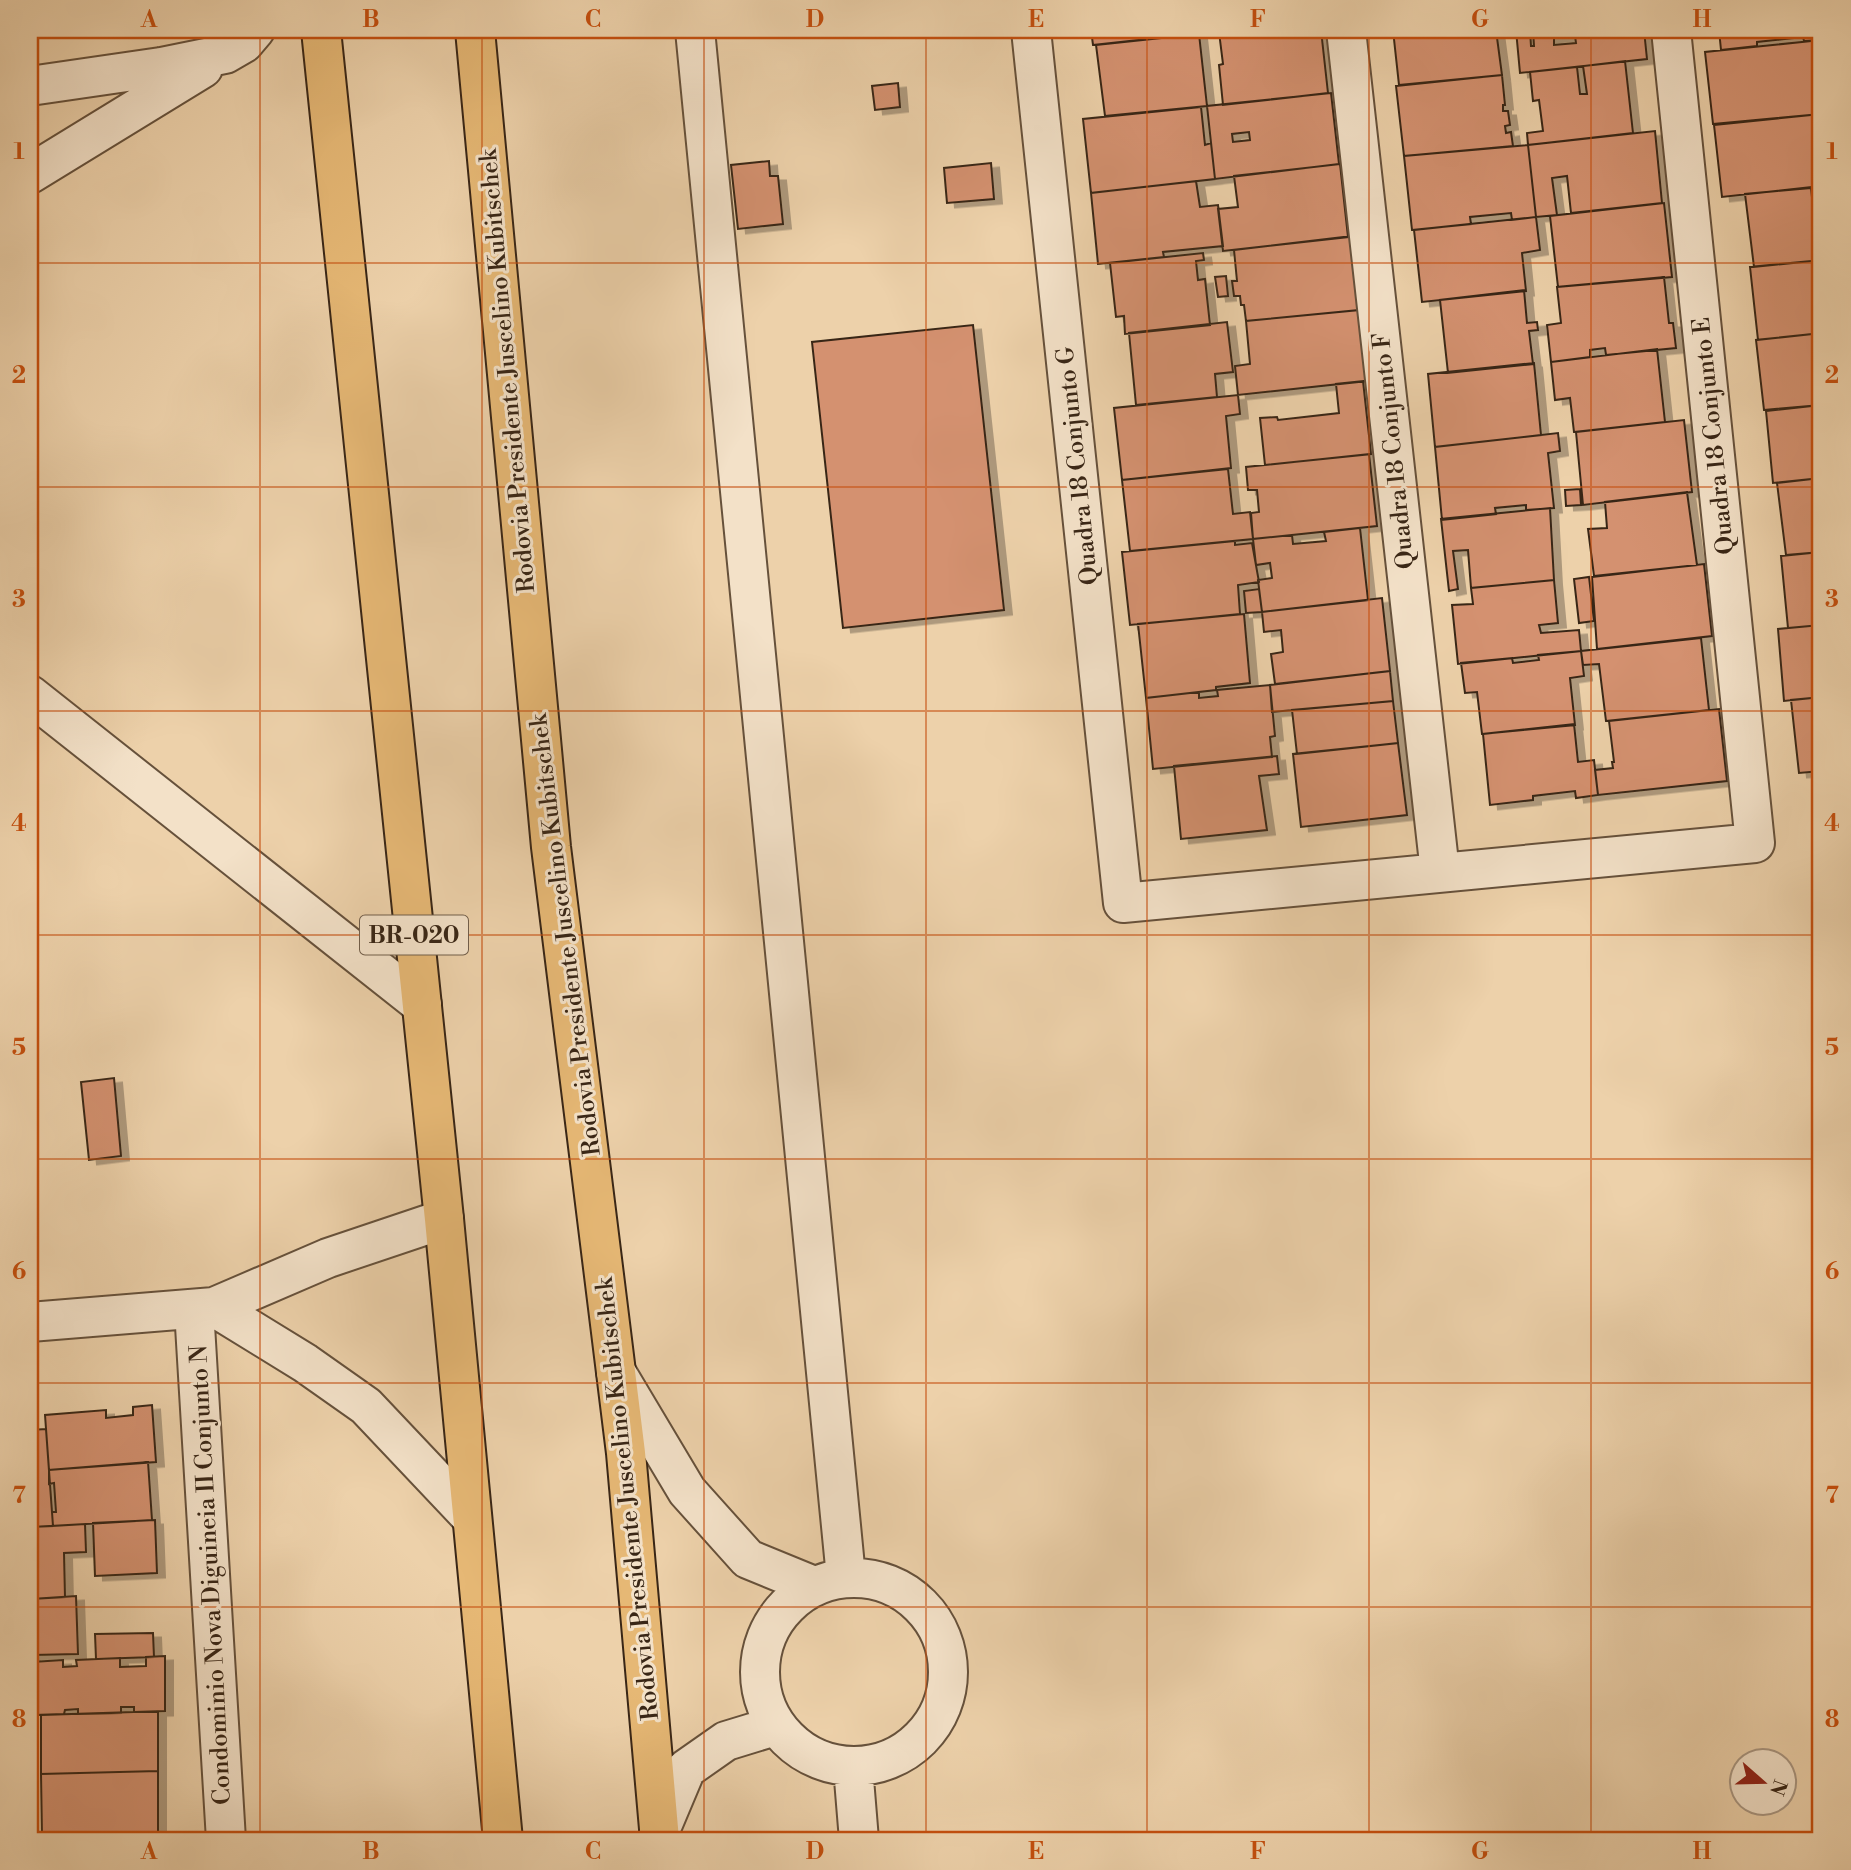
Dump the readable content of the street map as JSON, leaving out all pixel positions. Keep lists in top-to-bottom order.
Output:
{
  "streets": {
    "highway": ["Rodovia Presidente Juscelino Kubitschek", "BR-020"],
    "street": [
      "Quadra 18 Conjunto E",
      "Quadra 18 Conjunto F",
      "Quadra 18 Conjunto G",
      "Condominio Nova Diguineia II Conjunto N"
    ]
  },
  "crossings": [
    ["Quadra 18 Conjunto E", "Quadra 18 Conjunto F"],
    ["Quadra 18 Conjunto E", "Quadra 18 Conjunto G"],
    ["Quadra 18 Conjunto F", "Quadra 18 Conjunto G"]
  ],
  "north": "right",
  "grid": {
    "columns": [
      "A",
      "B",
      "C",
      "D",
      "E",
      "F",
      "G",
      "H"
    ],
    "rows": [
      "1",
      "2",
      "3",
      "4",
      "5",
      "6",
      "7",
      "8"
    ]
  }
}
